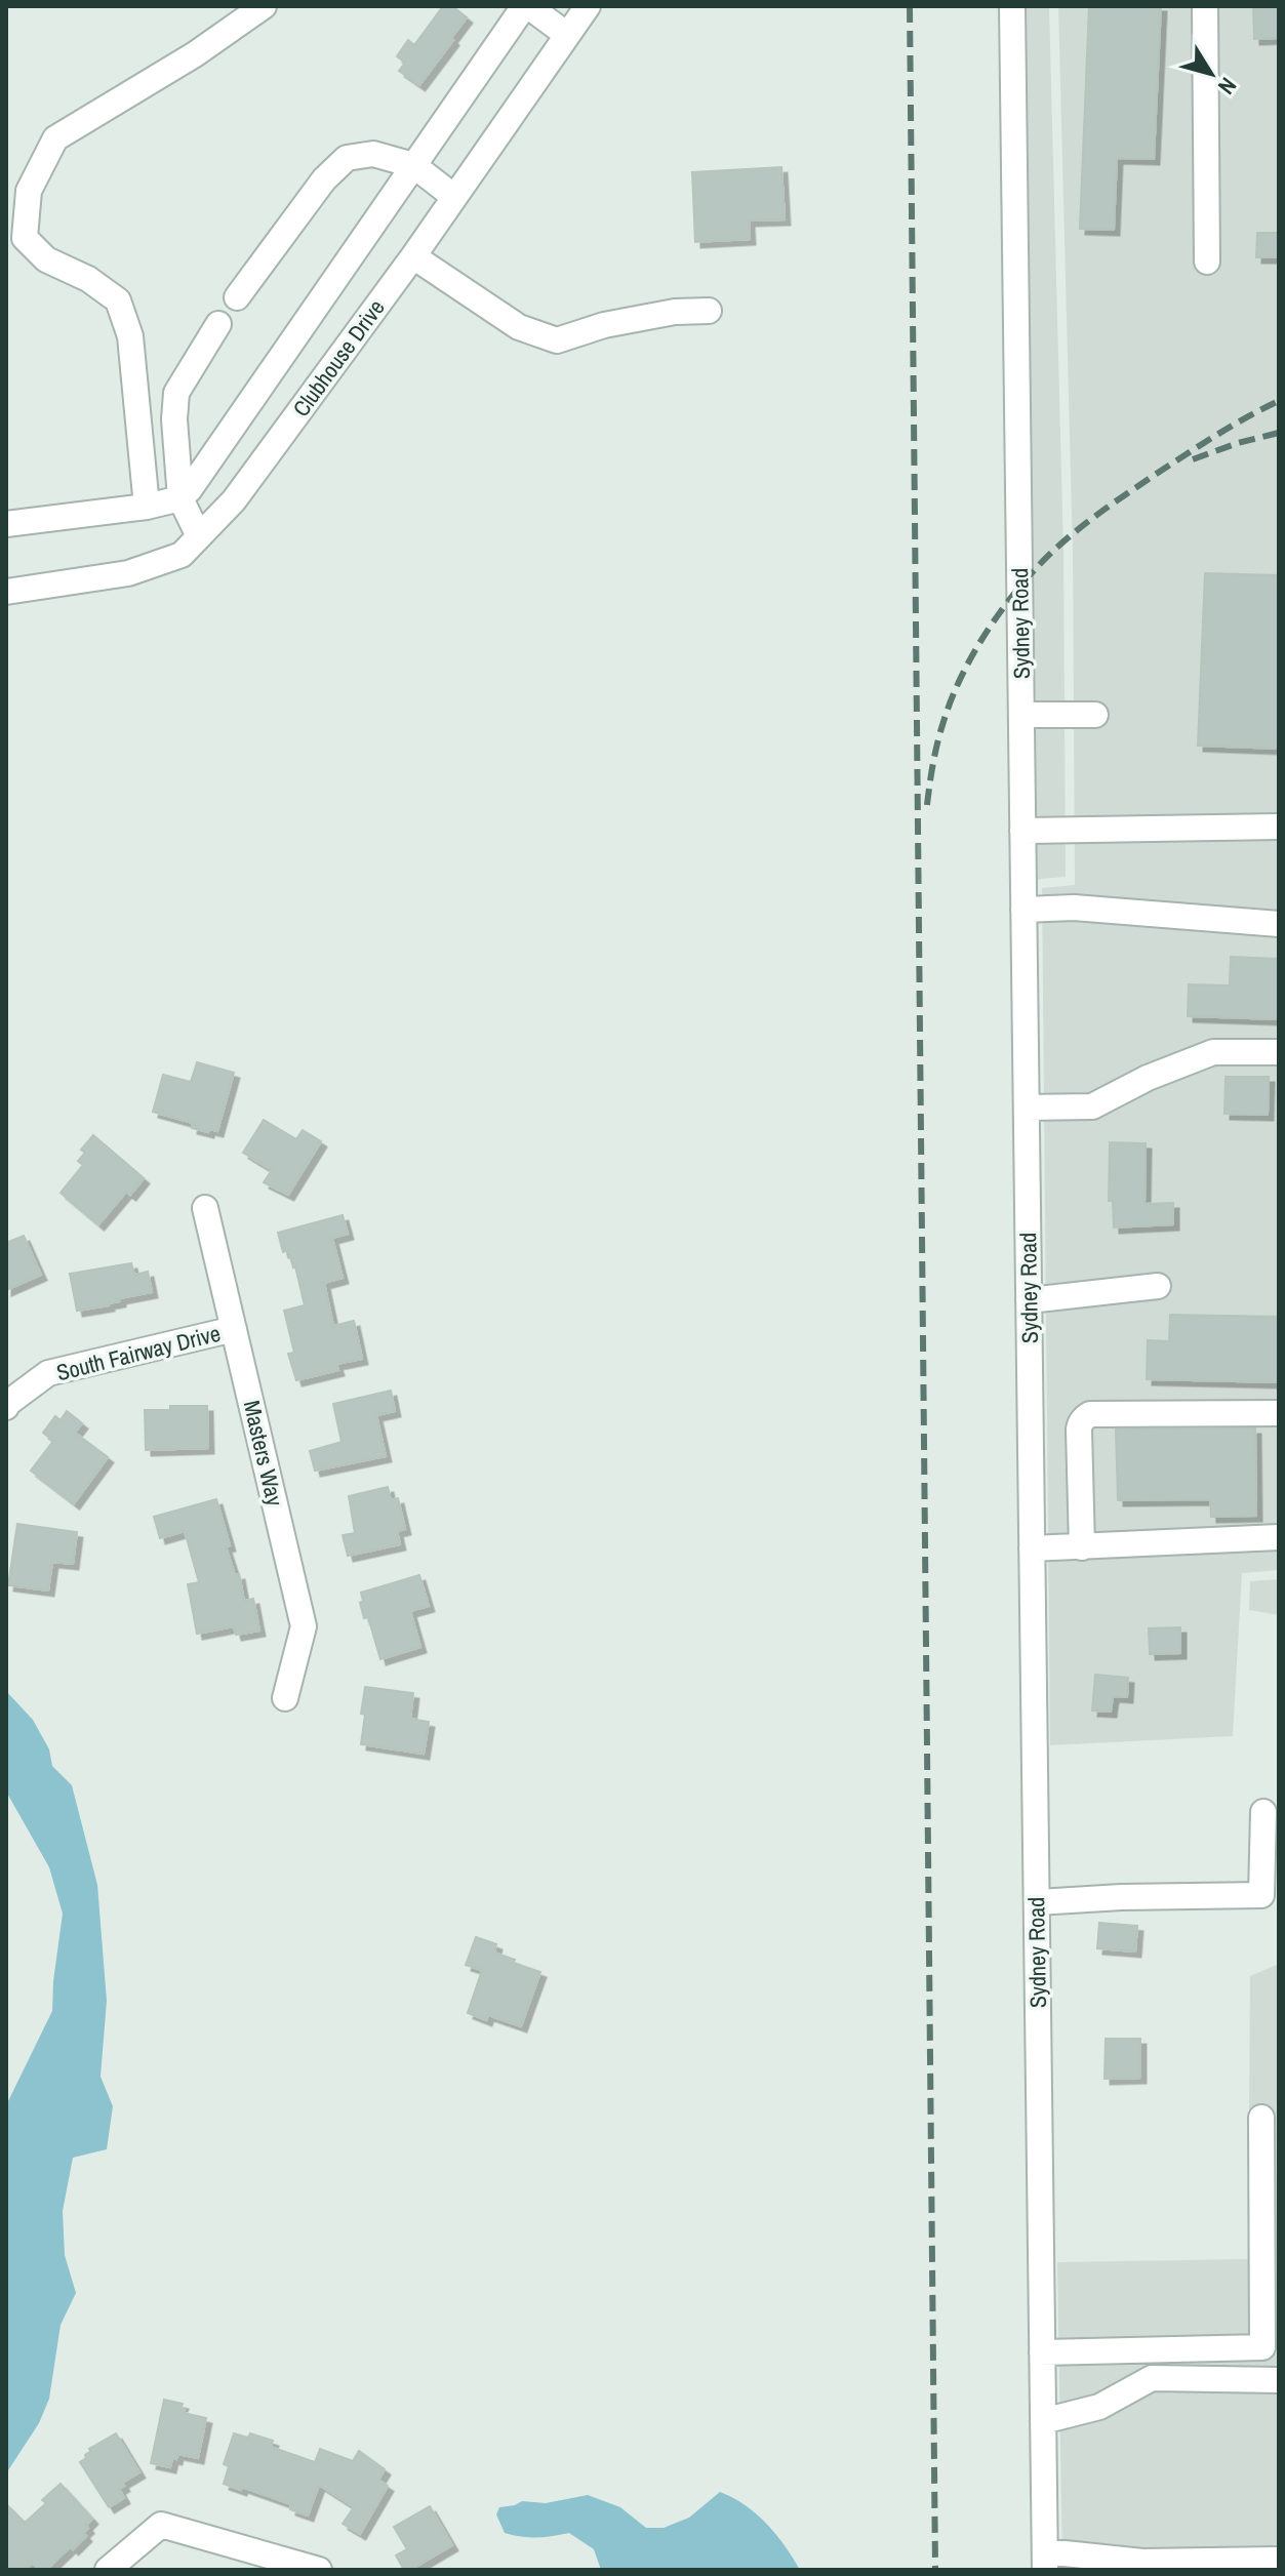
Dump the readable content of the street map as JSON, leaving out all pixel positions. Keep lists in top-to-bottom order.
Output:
{
  "streets": {
    "street": [
      "Clubhouse Drive",
      "Sydney Road",
      "South Fairway Drive",
      "Masters Way"
    ]
  },
  "crossings": [
    ["South Fairway Drive", "Masters Way"]
  ],
  "north": "bottom right"
}
